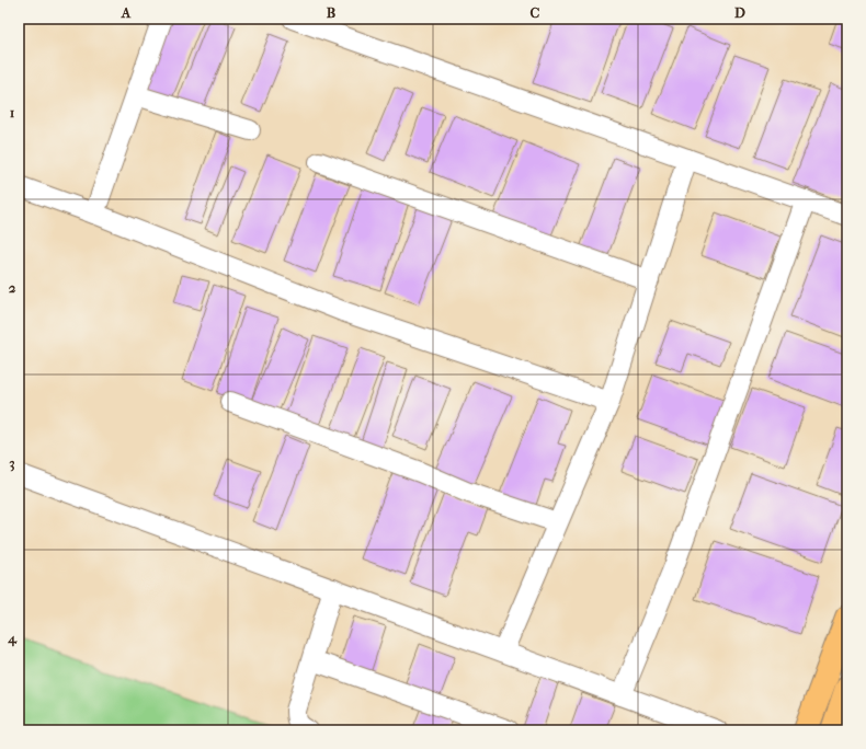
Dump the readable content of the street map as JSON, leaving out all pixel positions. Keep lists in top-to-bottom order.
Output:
{
  "grid": {
    "columns": [
      "A",
      "B",
      "C",
      "D"
    ],
    "rows": [
      "1",
      "2",
      "3",
      "4"
    ]
  }
}
